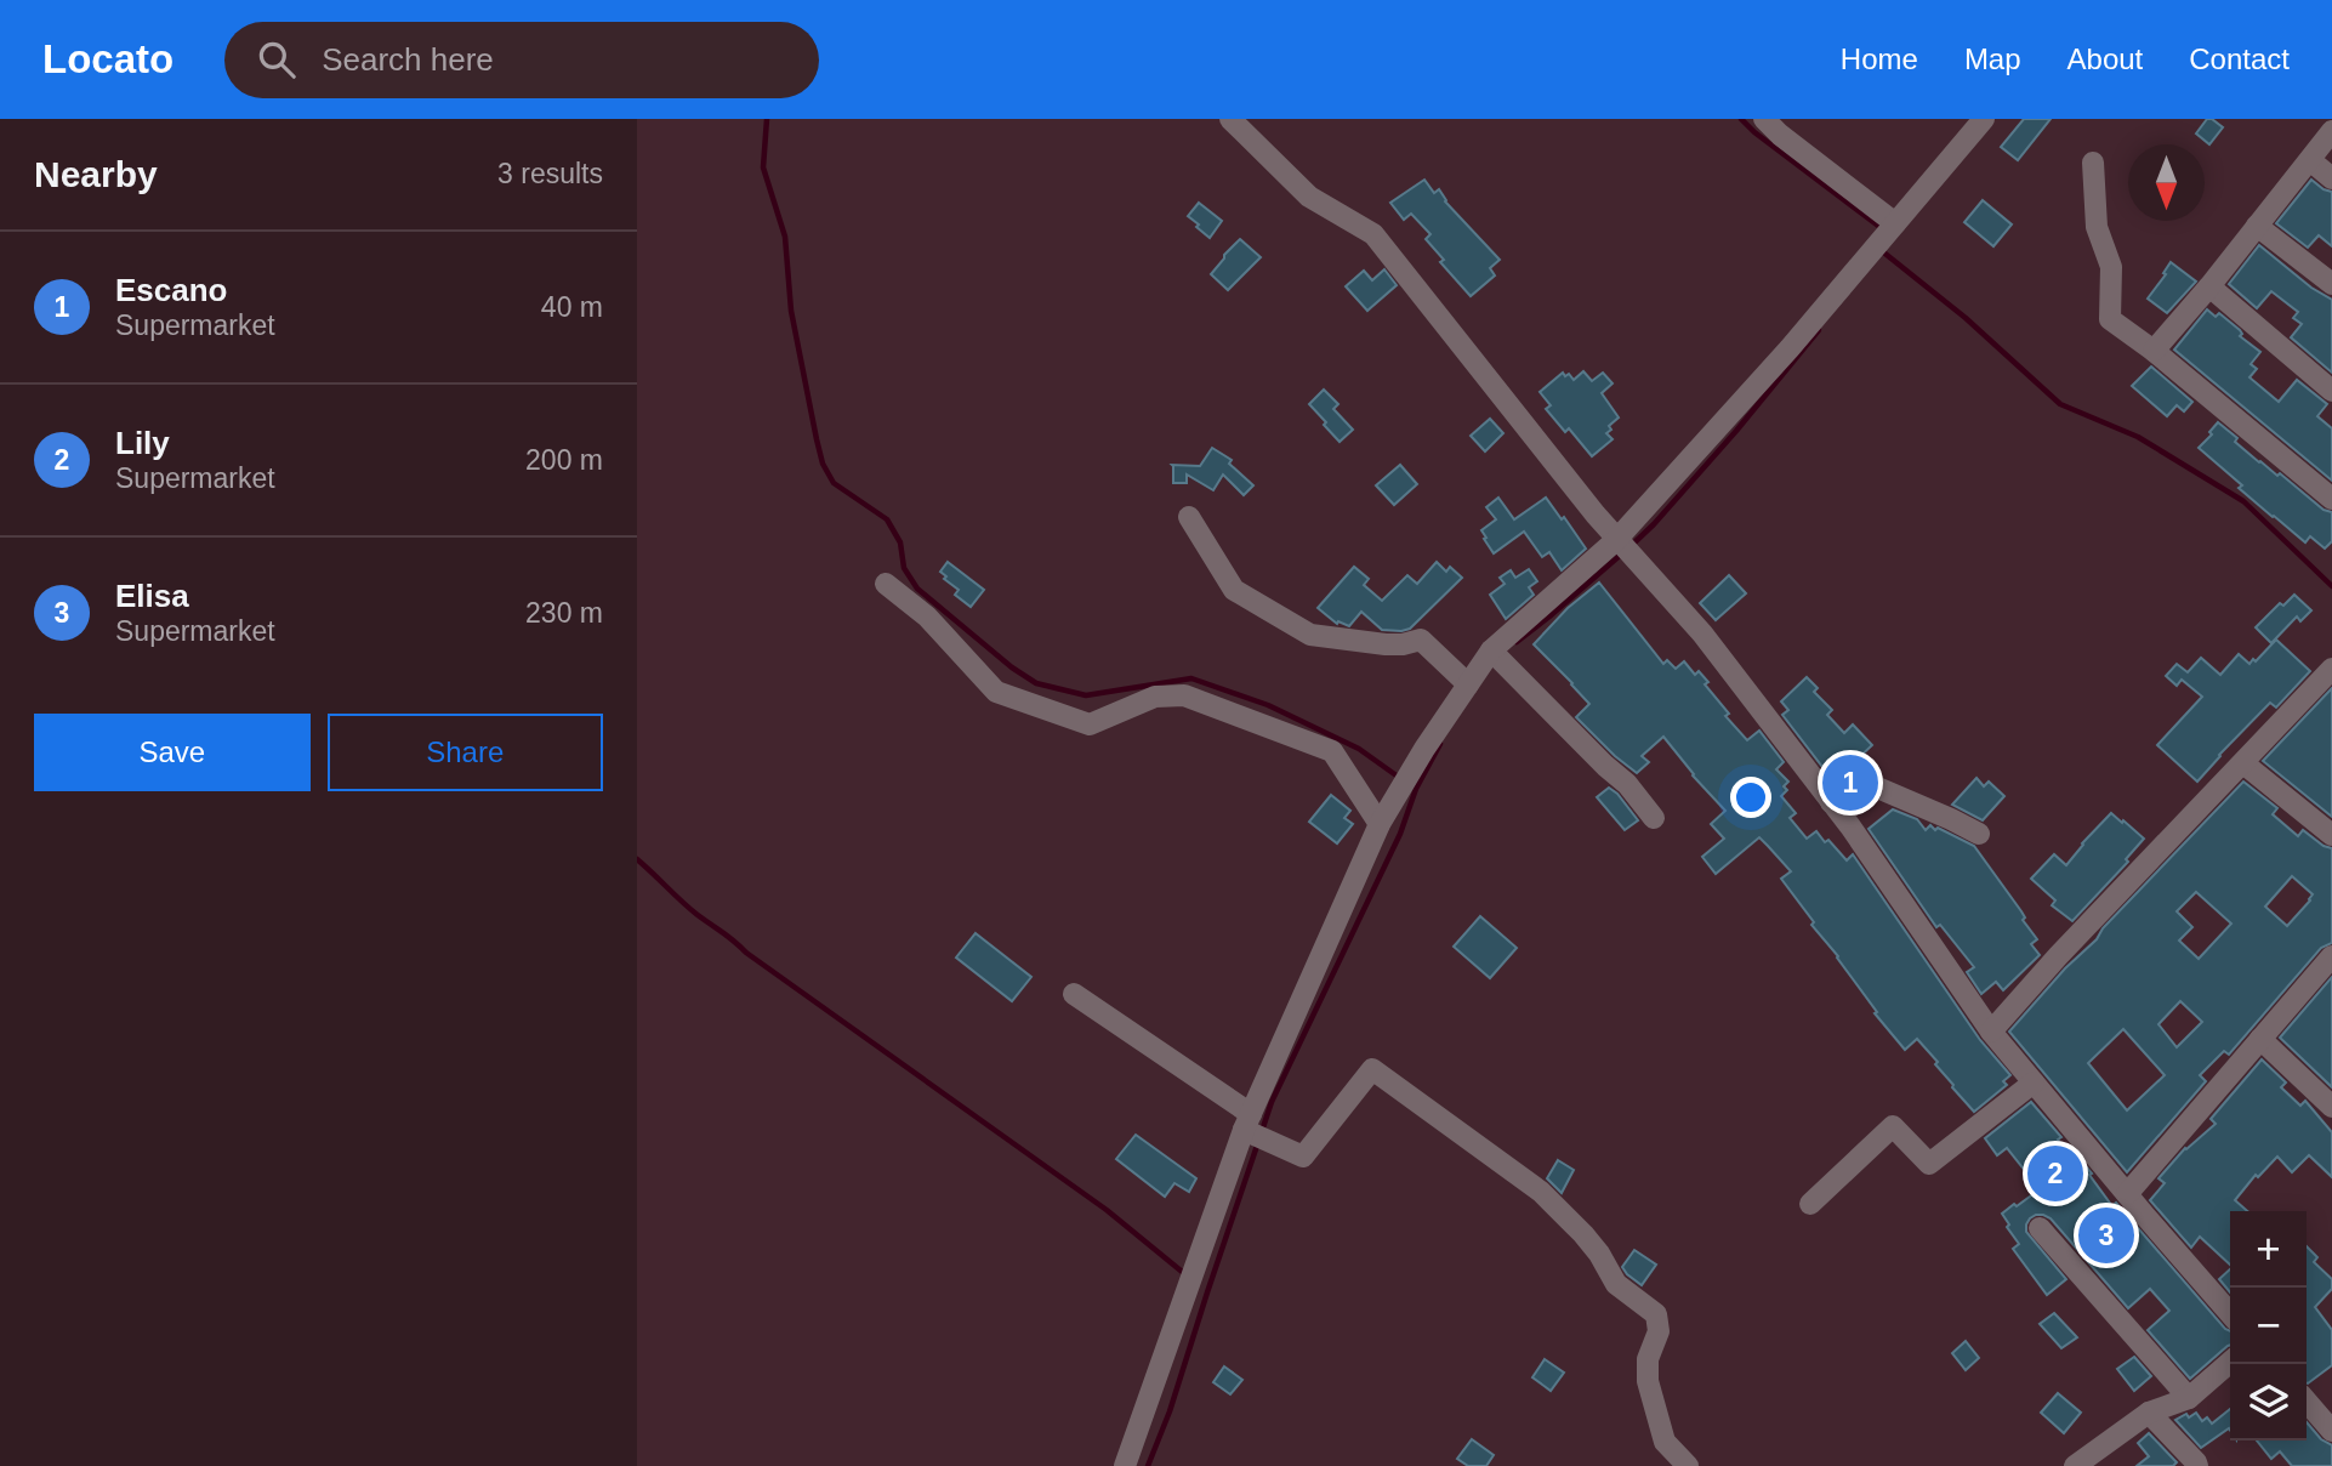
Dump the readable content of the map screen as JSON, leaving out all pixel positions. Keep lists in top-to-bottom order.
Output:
{
  "north": "bottom",
  "page": {
    "header": "Locato",
    "search": "Search here",
    "nav": [
      "Home",
      "Map",
      "About",
      "Contact"
    ],
    "heading": ["Nearby", "3 results"],
    "list": [
      {
        "mark": "1",
        "name": "Escano",
        "note": "Supermarket",
        "value": "40 m"
      },
      {
        "mark": "2",
        "name": "Lily",
        "note": "Supermarket",
        "value": "200 m"
      },
      {
        "mark": "3",
        "name": "Elisa",
        "note": "Supermarket",
        "value": "230 m"
      }
    ],
    "buttons": ["Save", "Share"],
    "pins": ["1", "2", "3"],
    "map_buttons": ["+", "−"]
  }
}
